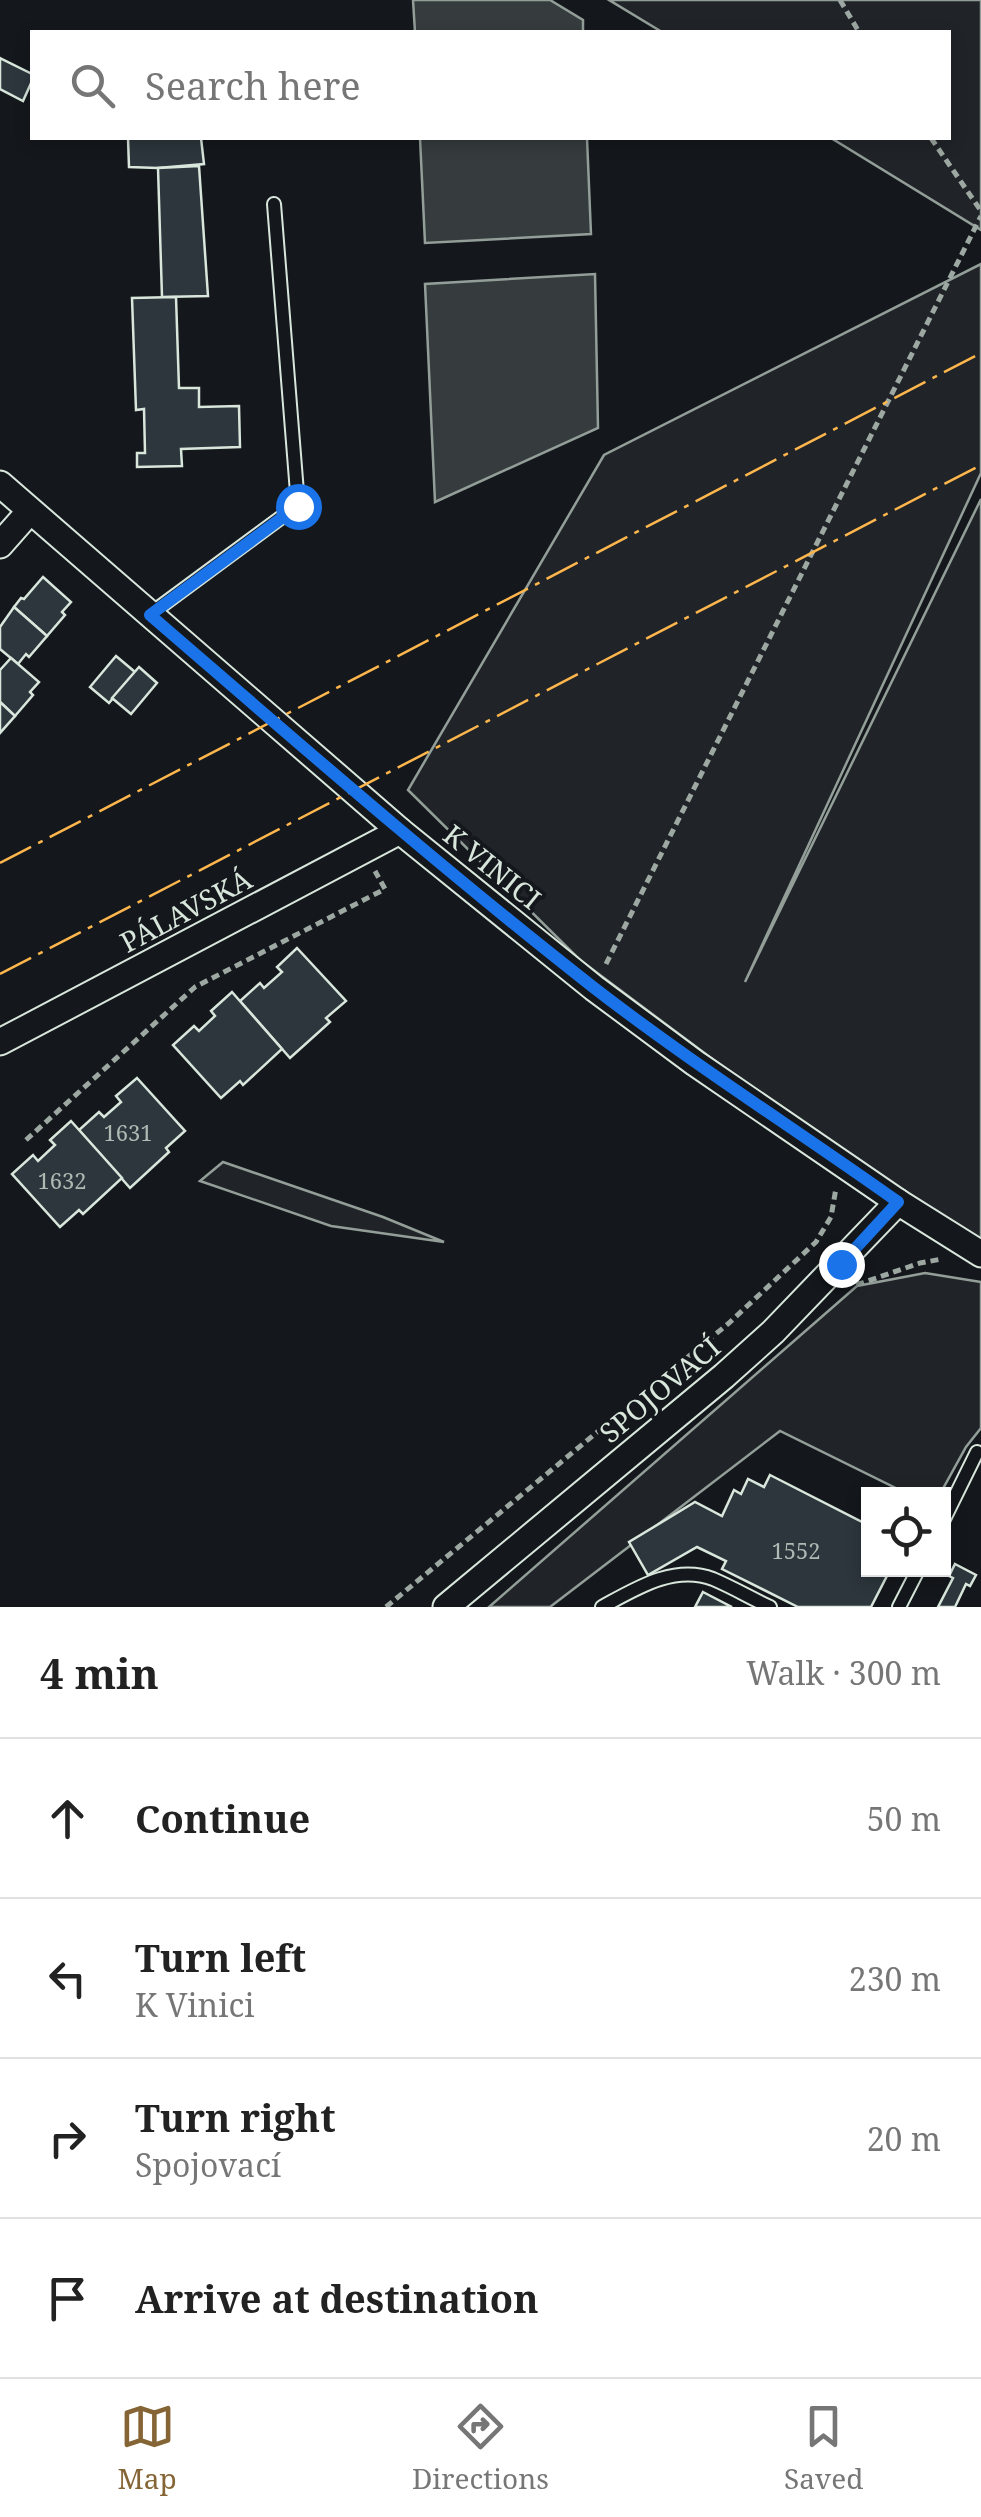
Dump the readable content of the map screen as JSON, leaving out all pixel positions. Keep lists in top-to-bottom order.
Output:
{
  "streets": {
    "street": ["K VINICI", "PÁLAVSKÁ", "SPOJOVACÍ"]
  },
  "crossings": [
    ["K VINICI", "PÁLAVSKÁ"],
    ["K VINICI", "SPOJOVACÍ"]
  ],
  "house_numbers": ["1631", "1632", "1552"],
  "page": {
    "search": "Search here",
    "heading": ["4 min", "Walk · 300 m"],
    "list": [
      ["Continue", "50 m"],
      ["Turn left", "K Vinici", "230 m"],
      ["Turn right", "Spojovací", "20 m"],
      "Arrive at destination"
    ],
    "nav": ["Map", "Directions", "Saved"]
  }
}
